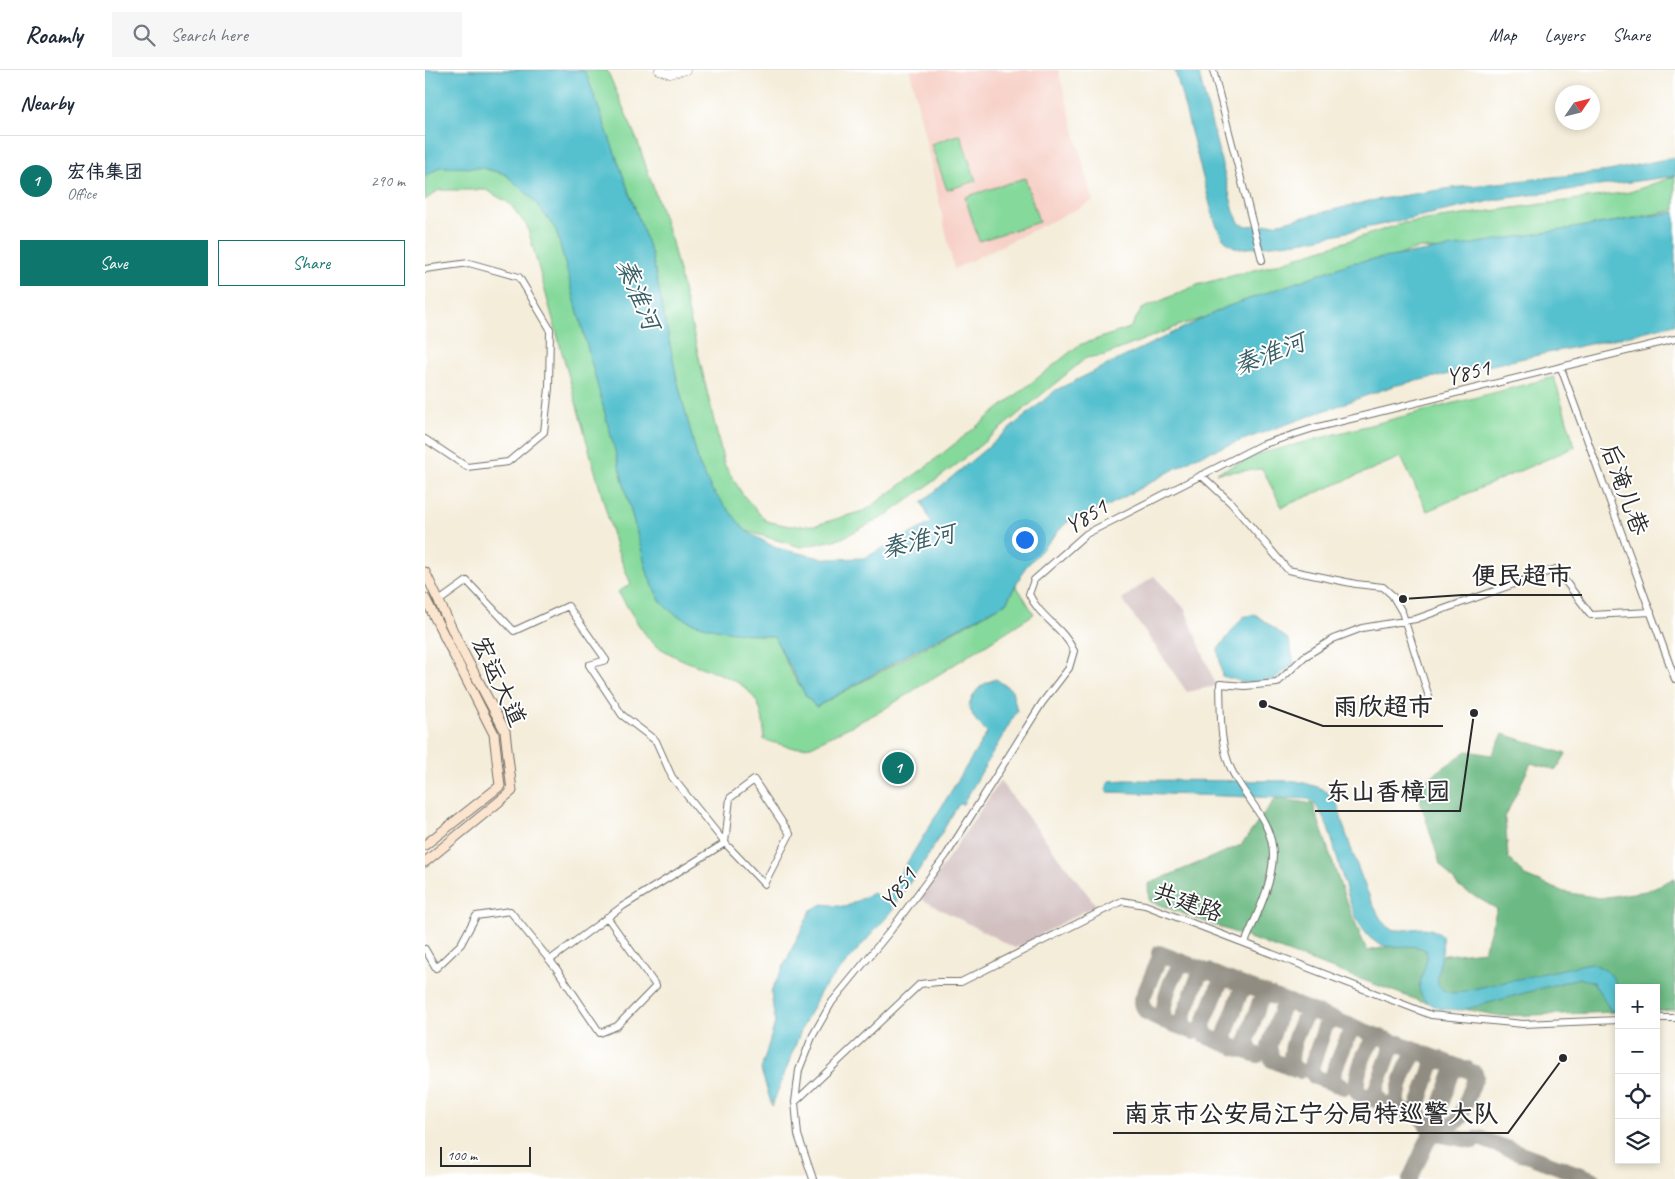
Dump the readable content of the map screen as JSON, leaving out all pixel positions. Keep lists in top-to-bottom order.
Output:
{
  "streets": {
    "main road": ["宏运大道"],
    "street": ["Y851", "后淹儿巷", "共建路"]
  },
  "crossings": [
    ["Y851", "后淹儿巷"],
    ["Y851", "共建路"]
  ],
  "water": ["秦淮河"],
  "places": [
    "便民超市",
    "雨欣超市",
    "东山香樟园",
    "南京市公安局江宁分局特巡警大队"
  ],
  "scale_bar": "100 m",
  "north": "top right",
  "page": {
    "header": "Roamly",
    "search": "Search here",
    "nav": ["Map", "Layers", "Share"],
    "heading": "Nearby",
    "list": [
      {
        "mark": "1",
        "name": "宏伟集团",
        "note": "Office",
        "value": "290 m"
      }
    ],
    "buttons": ["Save", "Share"],
    "pins": "1",
    "map_buttons": ["+", "−"],
    "scale": "100 m"
  }
}
